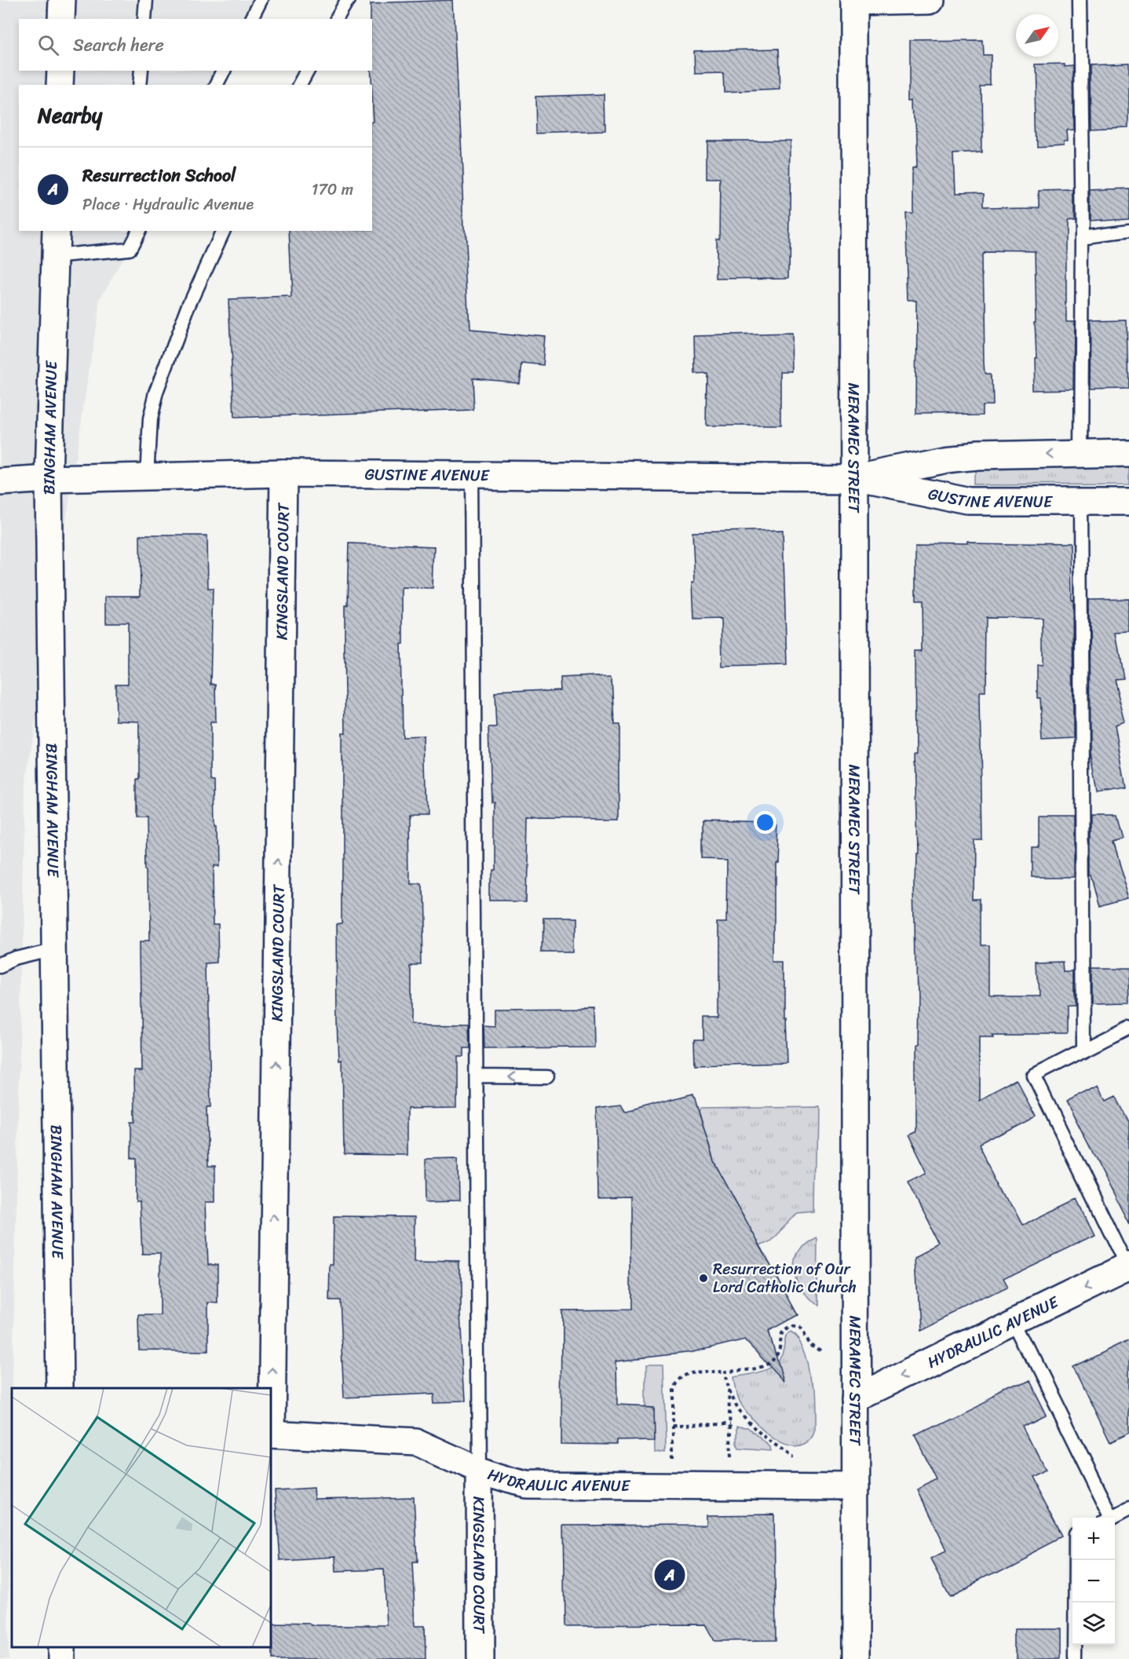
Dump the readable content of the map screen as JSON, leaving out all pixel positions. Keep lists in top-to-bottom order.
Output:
{
  "streets": {
    "street": [
      "BINGHAM AVENUE",
      "MERAMEC STREET",
      "GUSTINE AVENUE",
      "KINGSLAND COURT",
      "HYDRAULIC AVENUE"
    ]
  },
  "crossings": [
    ["BINGHAM AVENUE", "GUSTINE AVENUE"],
    ["MERAMEC STREET", "GUSTINE AVENUE"],
    ["MERAMEC STREET", "HYDRAULIC AVENUE"],
    ["GUSTINE AVENUE", "KINGSLAND COURT"],
    ["KINGSLAND COURT", "HYDRAULIC AVENUE"]
  ],
  "one_way": ["KINGSLAND COURT"],
  "places": ["Resurrection of Our Lord Catholic Church"],
  "north": "top right",
  "page": {
    "search": "Search here",
    "heading": "Nearby",
    "list": [
      {
        "mark": "A",
        "name": "Resurrection School",
        "note": "Place · Hydraulic Avenue",
        "value": "170 m"
      }
    ],
    "map_buttons": ["+", "−"],
    "pins": "A"
  }
}
